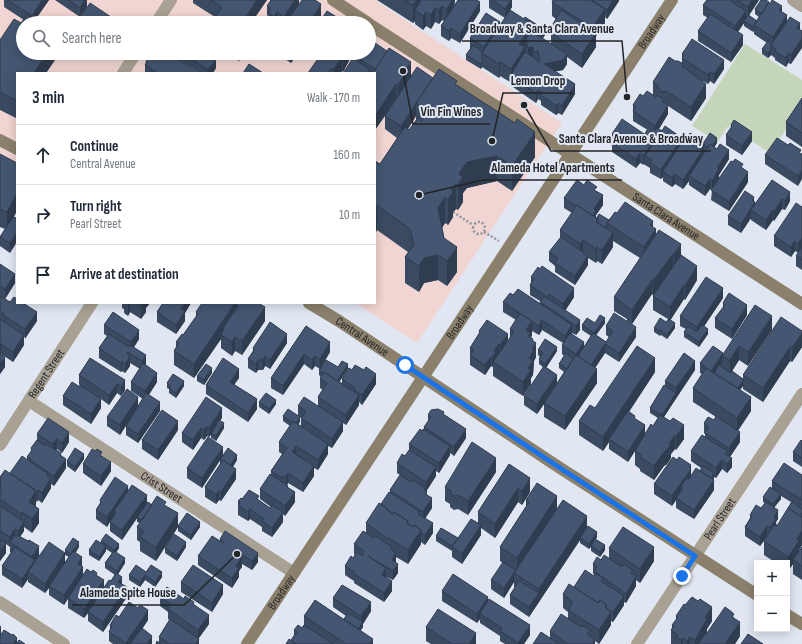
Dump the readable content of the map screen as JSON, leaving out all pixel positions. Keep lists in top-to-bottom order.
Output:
{
  "streets": {
    "street": [
      "Broadway",
      "Santa Clara Avenue",
      "Central Avenue",
      "Regent Street",
      "Crist Street",
      "Pearl Street"
    ]
  },
  "crossings": [
    ["Broadway", "Santa Clara Avenue"],
    ["Broadway", "Central Avenue"],
    ["Broadway", "Crist Street"],
    ["Central Avenue", "Pearl Street"],
    ["Regent Street", "Crist Street"]
  ],
  "places": [
    "Vin Fin Wines",
    "Broadway & Santa Clara Avenue",
    "Santa Clara Avenue & Broadway",
    "Lemon Drop",
    "Alameda Hotel Apartments",
    "Alameda Spite House"
  ],
  "page": {
    "search": "Search here",
    "heading": ["3 min", "Walk · 170 m"],
    "list": [
      ["Continue", "Central Avenue", "160 m"],
      ["Turn right", "Pearl Street", "10 m"],
      "Arrive at destination"
    ],
    "map_buttons": ["+", "−"]
  }
}
